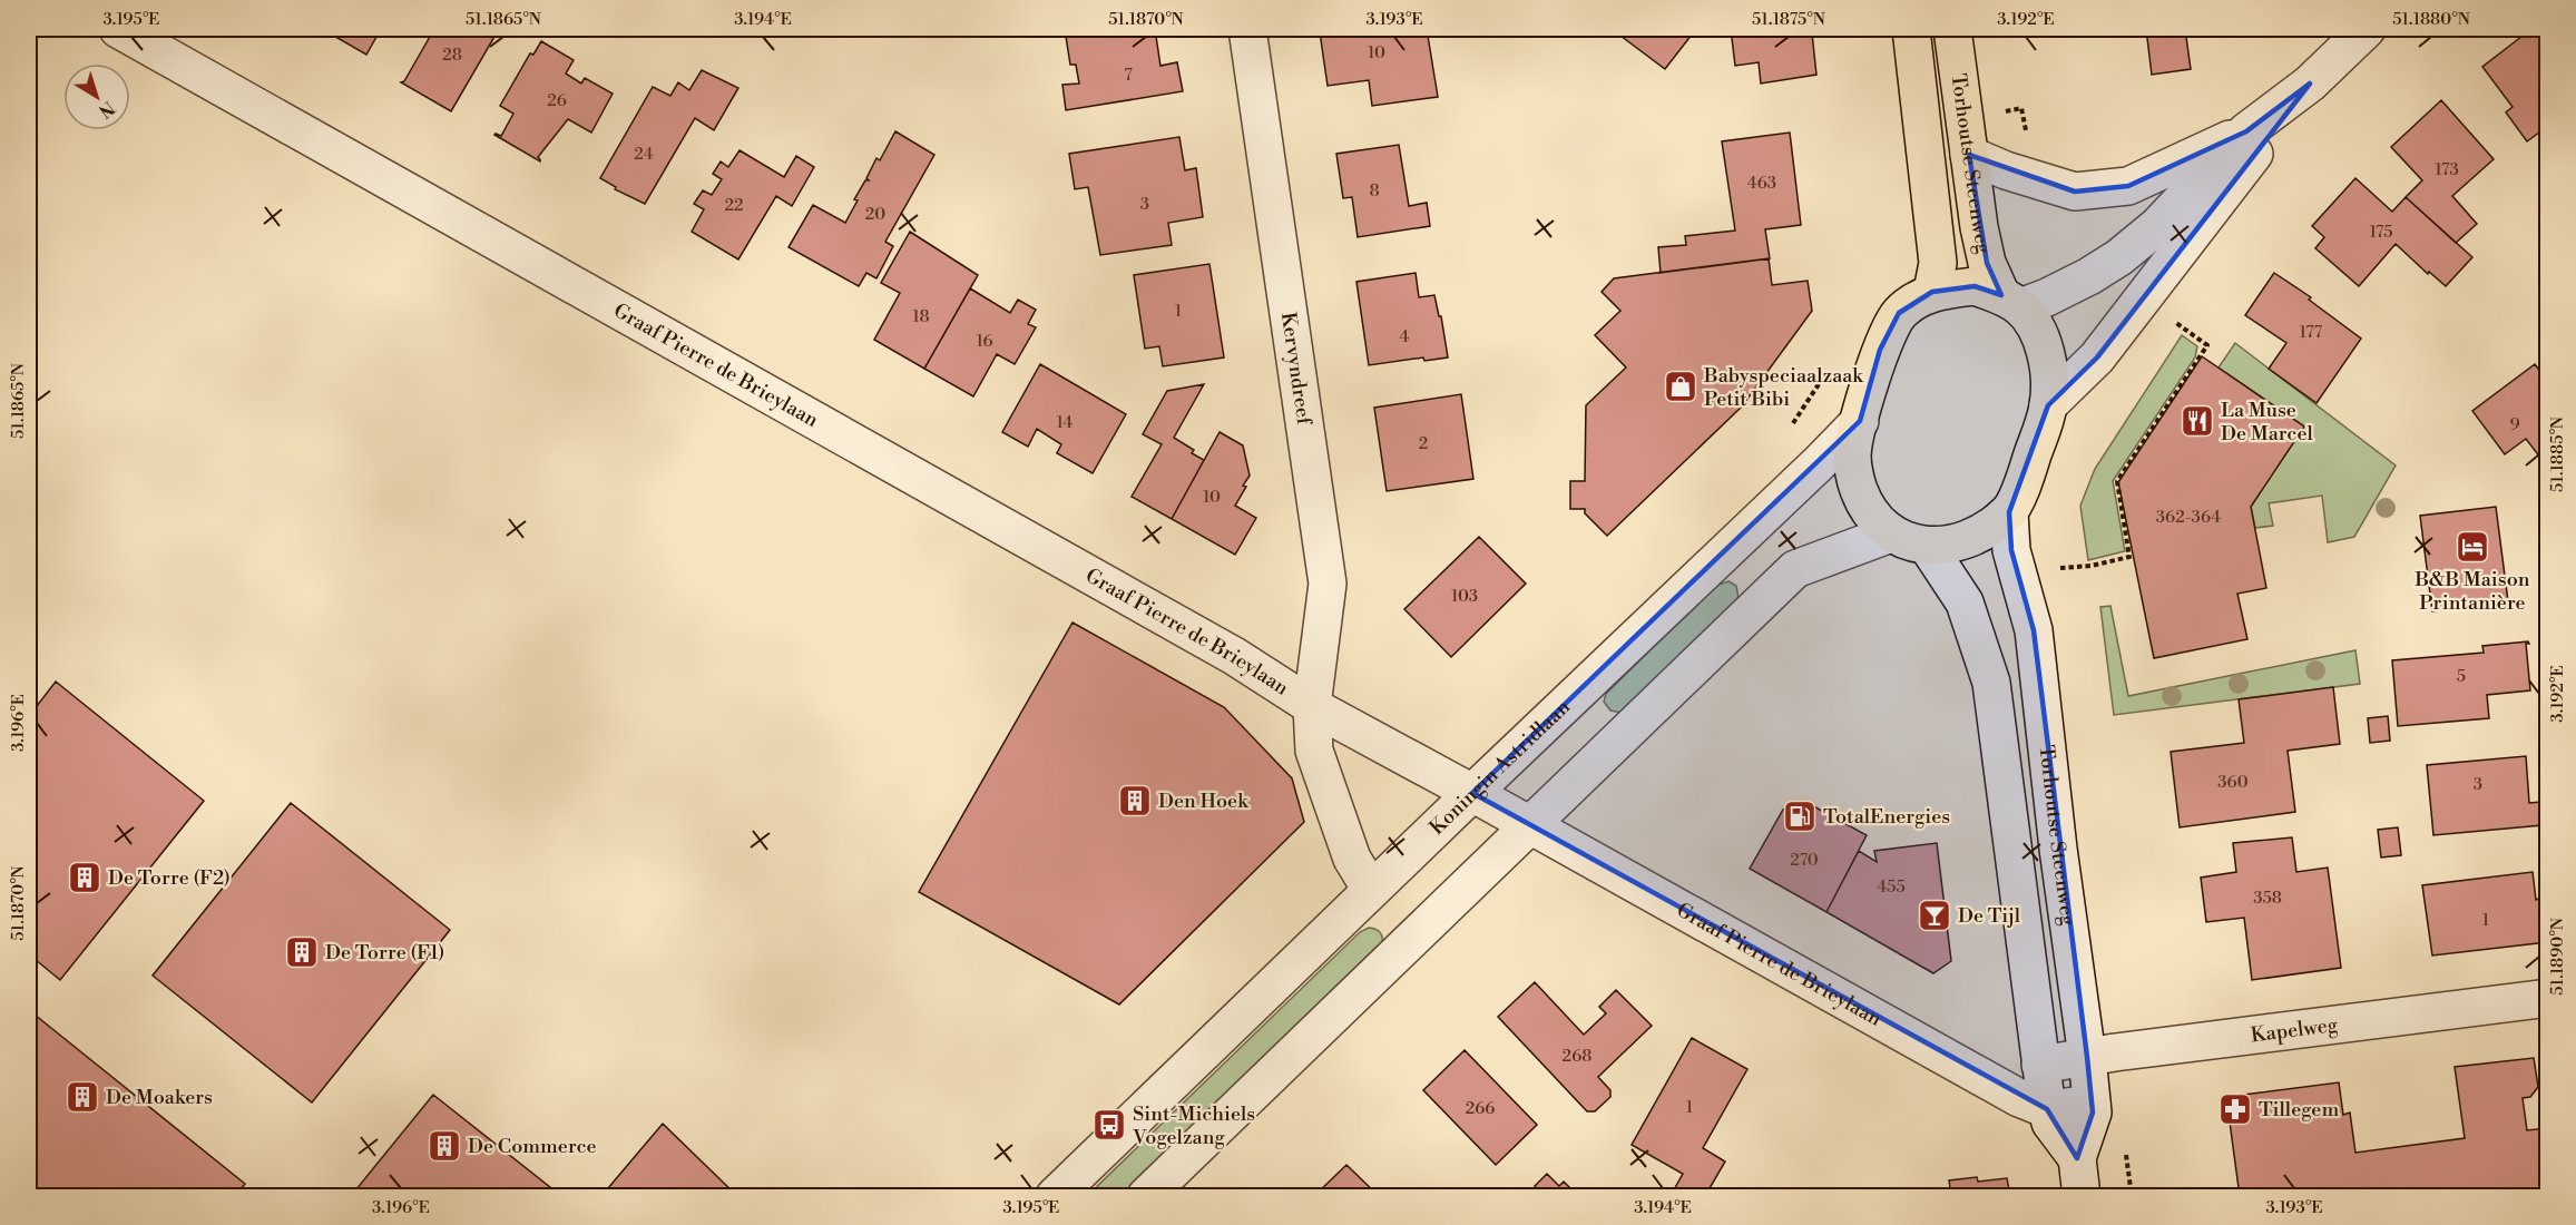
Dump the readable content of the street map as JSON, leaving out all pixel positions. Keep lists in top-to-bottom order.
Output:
{
  "streets": {
    "main road": ["Torhoutse Steenweg"],
    "street": [
      "Graaf Pierre de Brieylaan",
      "Kervyndreef",
      "Koningin Astridlaan",
      "Kapelweg"
    ]
  },
  "crossings": [
    ["Torhoutse Steenweg", "Graaf Pierre de Brieylaan"],
    ["Torhoutse Steenweg", "Koningin Astridlaan"],
    ["Torhoutse Steenweg", "Kapelweg"],
    ["Graaf Pierre de Brieylaan", "Kervyndreef"],
    ["Graaf Pierre de Brieylaan", "Koningin Astridlaan"],
    ["Kervyndreef", "Koningin Astridlaan"]
  ],
  "places": {
    "shop": ["Babyspeciaalzaak Petit Bibi"],
    "restaurant": ["La Muse De Marcel"],
    "hotel": ["B&B Maison Printanière"],
    "building": [
      "Den Hoek",
      "De Torre (F2)",
      "De Torre (F1)",
      "De Moakers",
      "De Commerce"
    ],
    "fuel station": ["TotalEnergies"],
    "bar": ["De Tijl"],
    "pharmacy": ["Tillegem"],
    "bus stop": ["Sint-Michiels Vogelzang"]
  },
  "house_numbers": [
    "10",
    "28",
    "7",
    "26",
    "24",
    "173",
    "463",
    "8",
    "3",
    "22",
    "20",
    "175",
    "1",
    "18",
    "177",
    "4",
    "16",
    "14",
    "9",
    "2",
    "10",
    "362-364",
    "103",
    "5",
    "360",
    "3",
    "270",
    "455",
    "358",
    "1",
    "268",
    "1",
    "266"
  ],
  "north": "bottom right",
  "coordinates": [
    "3.195°E",
    "51.1865°N",
    "3.194°E",
    "51.1870°N",
    "3.193°E",
    "51.1875°N",
    "3.192°E",
    "51.1880°N",
    "51.1885°N",
    "3.196°E",
    "51.1890°N"
  ]
}
